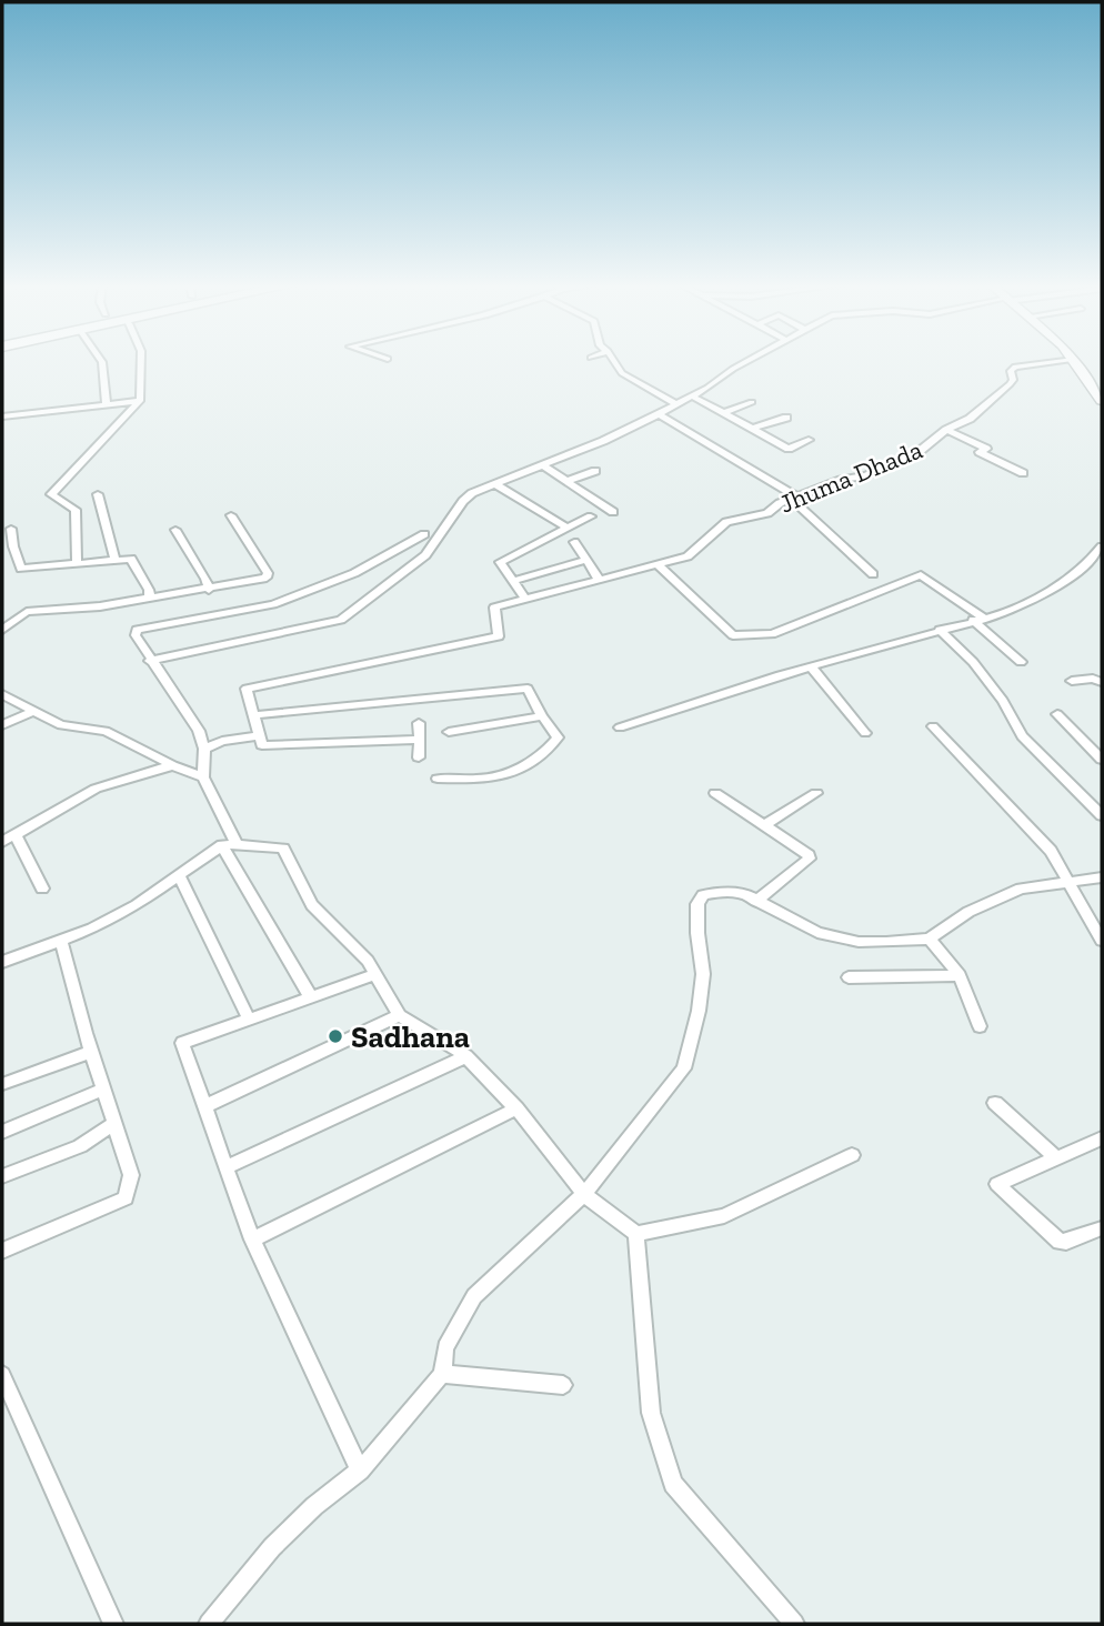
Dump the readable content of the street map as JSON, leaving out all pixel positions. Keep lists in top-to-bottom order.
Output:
{
  "streets": {
    "street": ["Jhuma Dhada"]
  },
  "places": ["Sadhana"]
}
